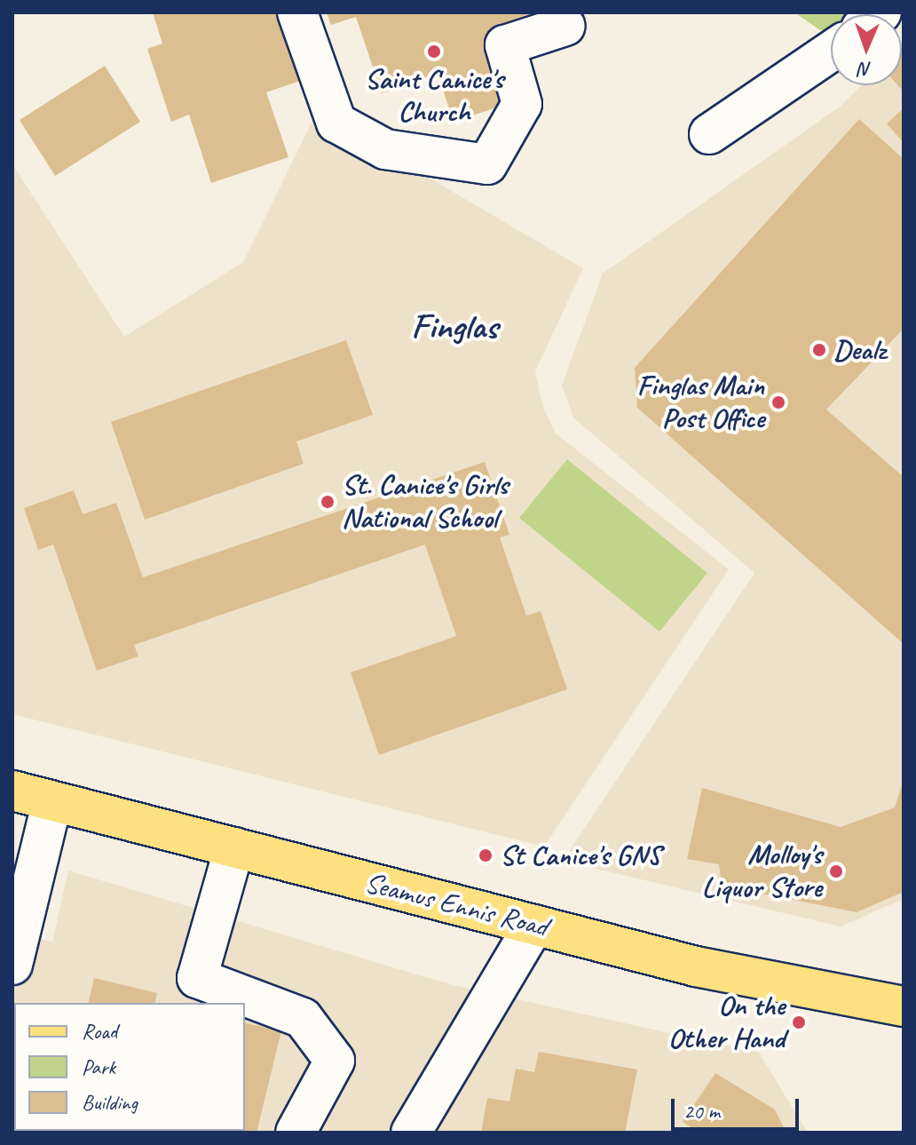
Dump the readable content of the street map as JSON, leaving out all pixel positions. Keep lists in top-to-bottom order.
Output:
{
  "streets": {
    "main road": ["Seamus Ennis Road"]
  },
  "districts": ["Finglas"],
  "places": [
    "Saint Canice's Church",
    "Dealz",
    "Finglas Main Post Office",
    "St. Canice's Girls National School",
    "St Canice's GNS",
    "Molloy's Liquor Store",
    "On the Other Hand"
  ],
  "legend": ["Road", "Park", "Building"],
  "scale_bar": "20 m",
  "north": "bottom"
}
